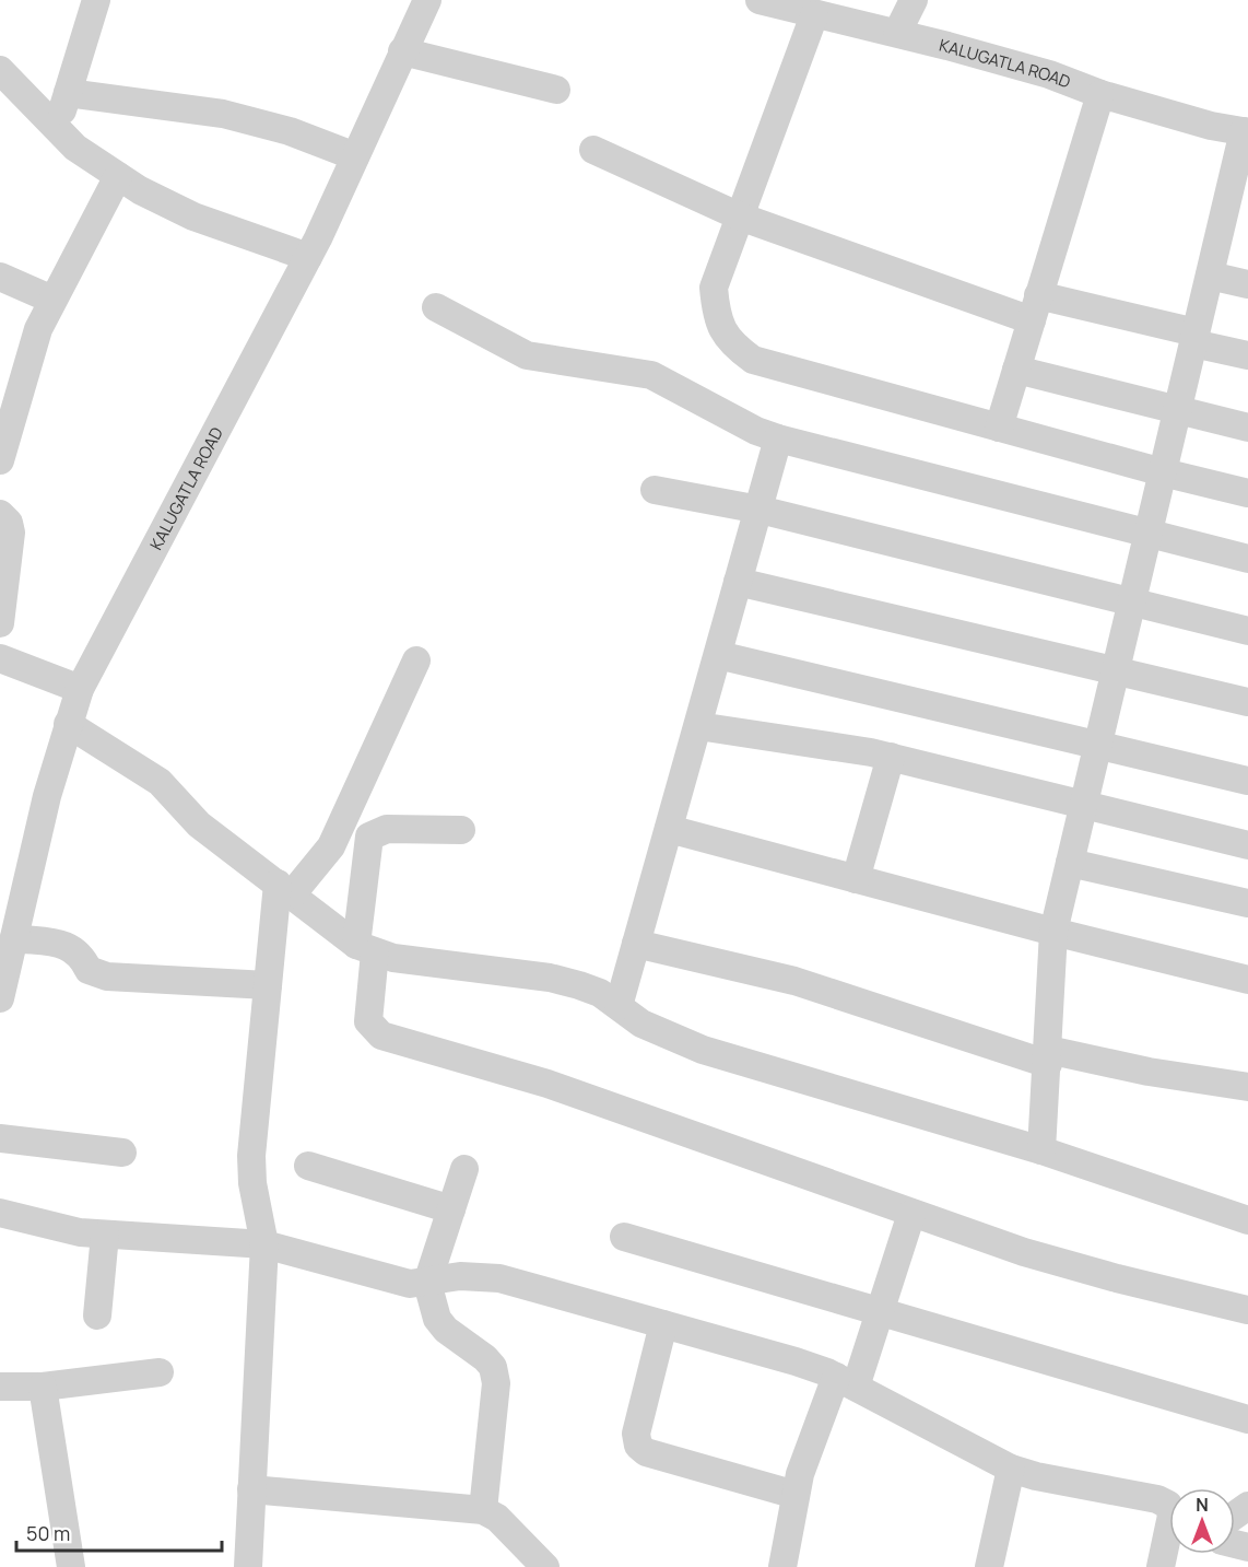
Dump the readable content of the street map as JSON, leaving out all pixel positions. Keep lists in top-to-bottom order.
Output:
{
  "streets": {
    "street": ["KALUGATLA ROAD"]
  },
  "scale_bar": "50 m",
  "north": "top"
}
